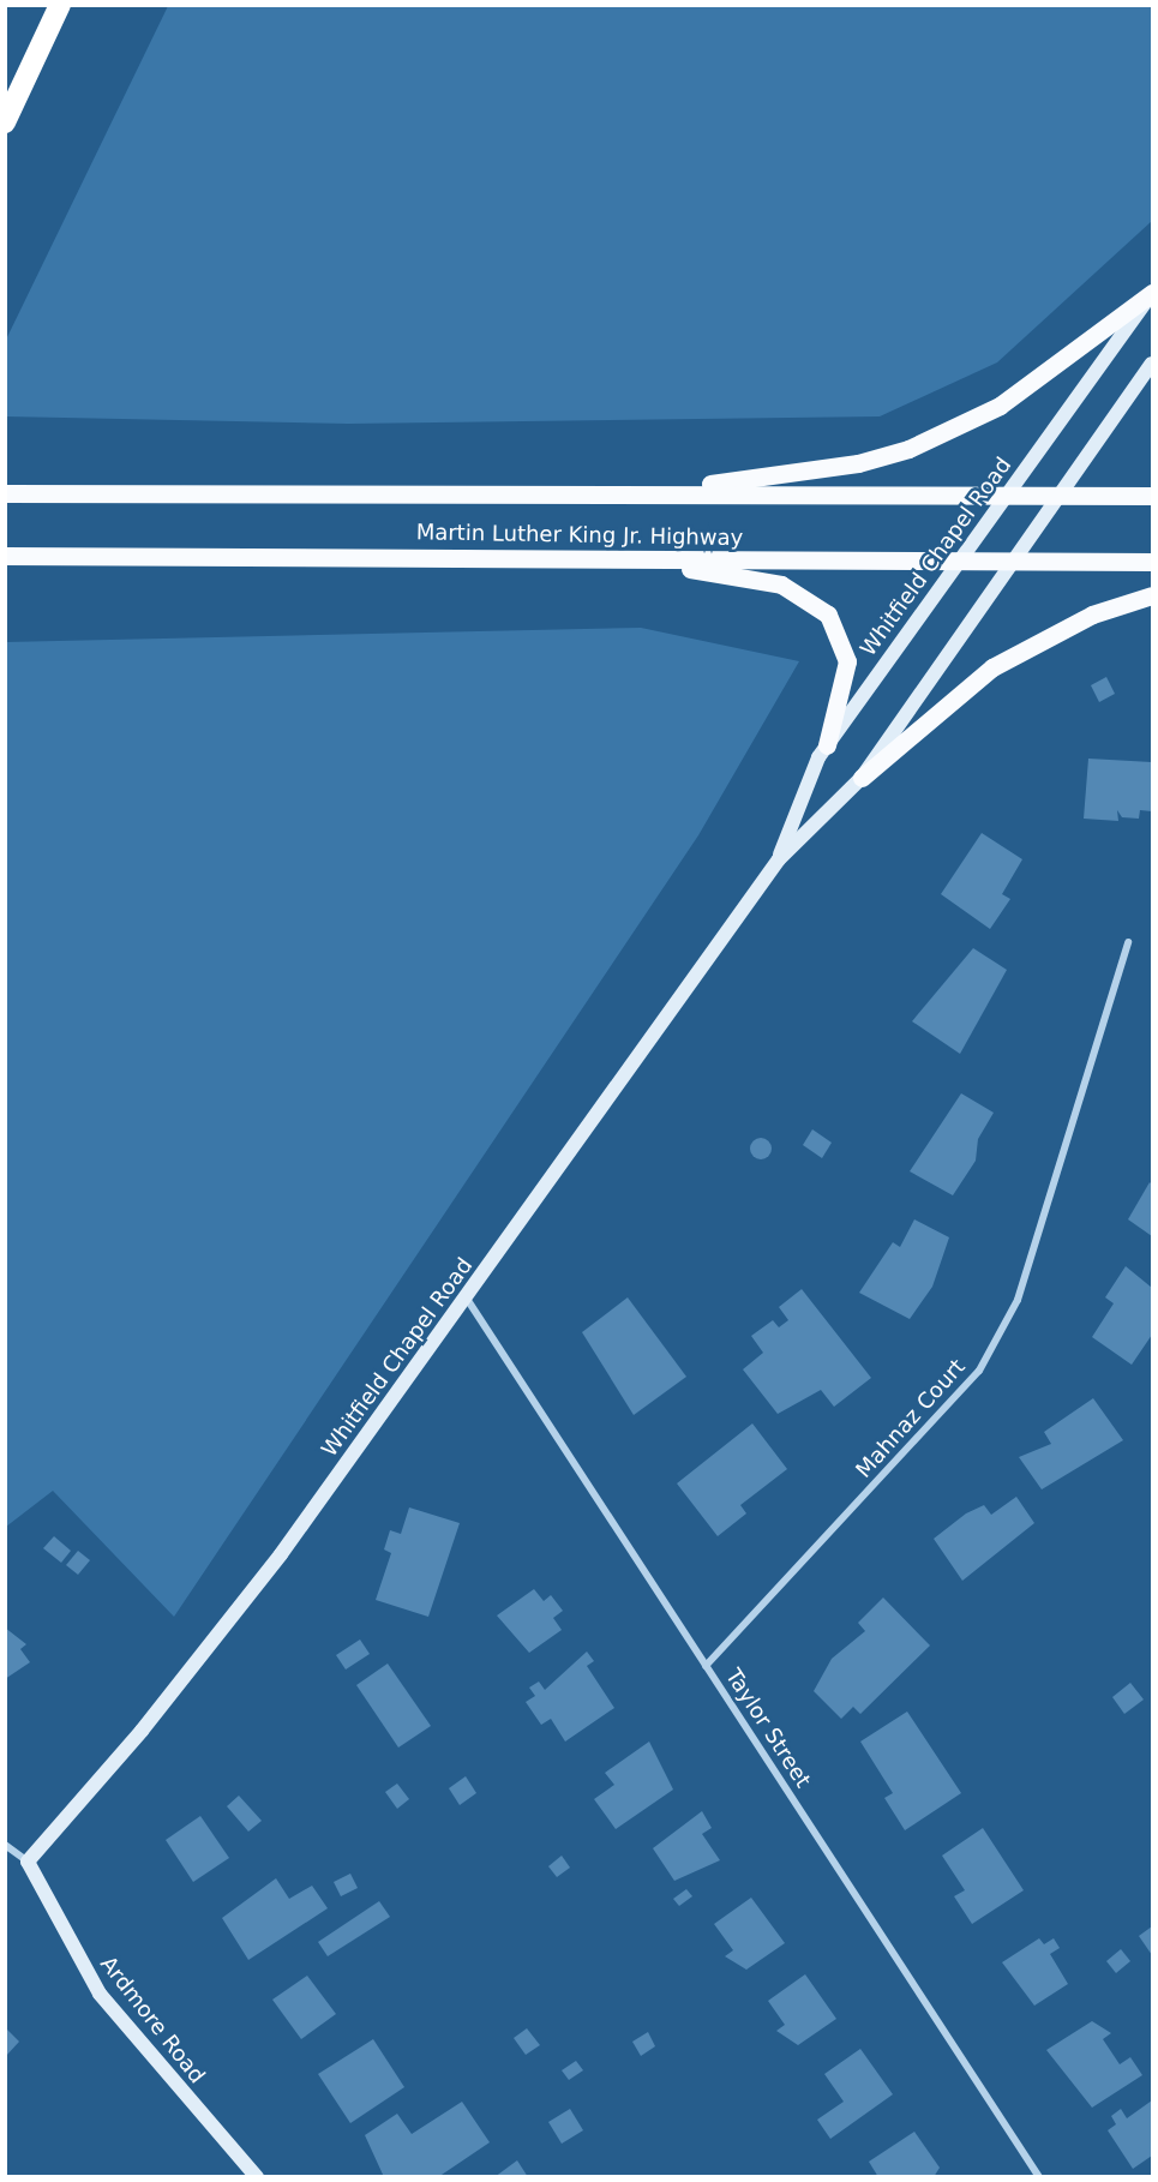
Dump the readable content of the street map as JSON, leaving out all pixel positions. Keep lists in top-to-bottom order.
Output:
{
  "streets": {
    "main road": ["Martin Luther King Jr. Highway"],
    "street": [
      "Whitfield Chapel Road",
      "Mahnaz Court",
      "Taylor Street",
      "Ardmore Road"
    ]
  },
  "crossings": [
    ["Martin Luther King Jr. Highway", "Whitfield Chapel Road"],
    ["Whitfield Chapel Road", "Taylor Street"],
    ["Whitfield Chapel Road", "Ardmore Road"],
    ["Mahnaz Court", "Taylor Street"]
  ]
}
